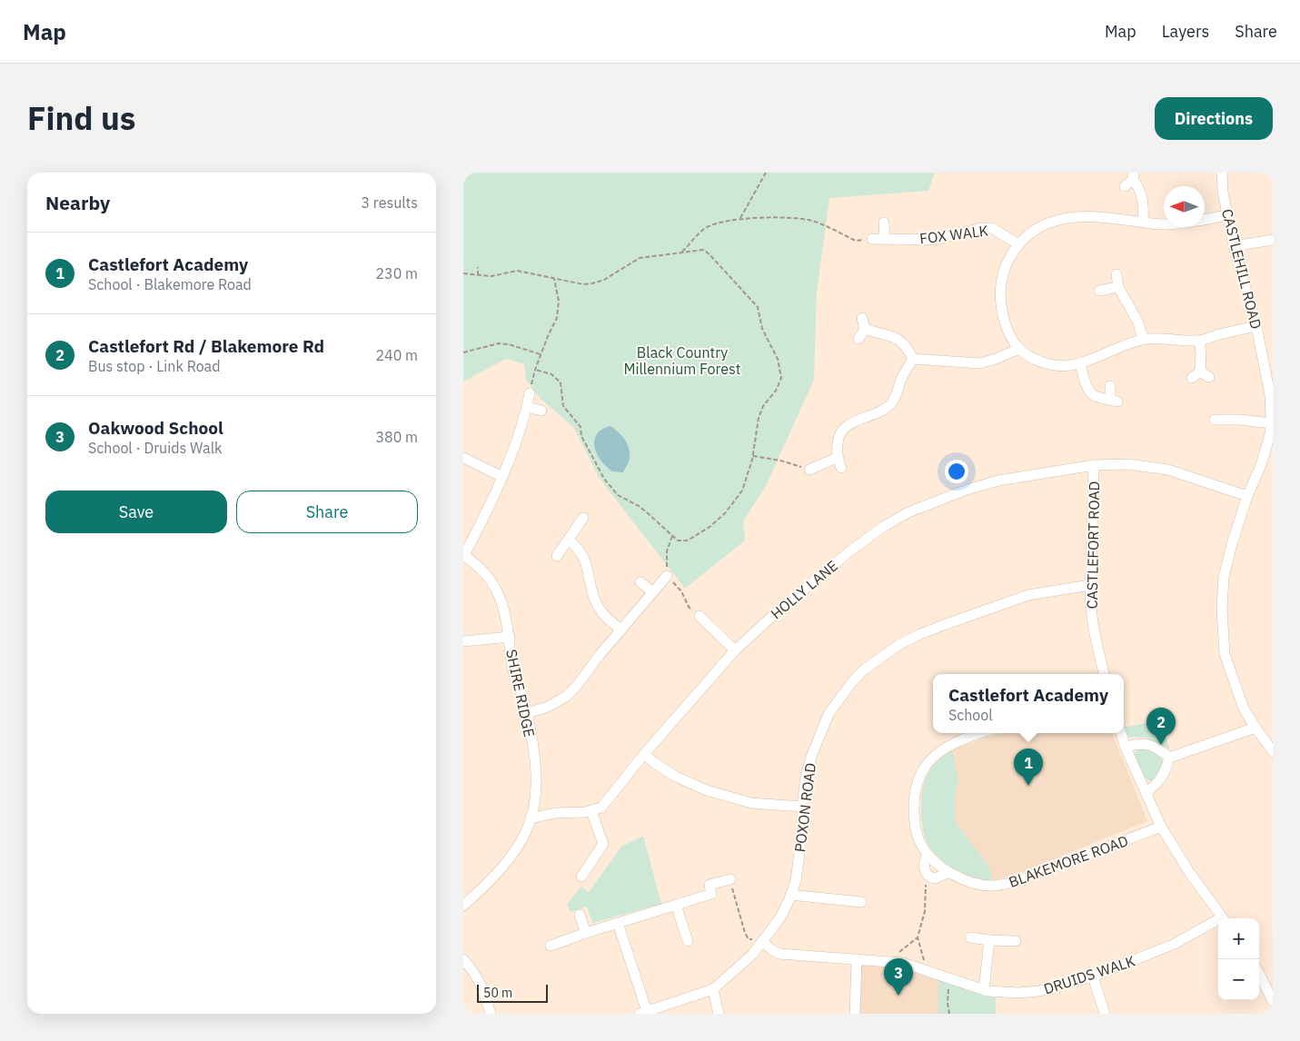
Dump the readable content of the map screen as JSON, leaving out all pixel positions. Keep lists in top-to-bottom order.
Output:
{
  "streets": {
    "street": [
      "FOX WALK",
      "CASTLEHILL ROAD",
      "CASTLEFORT ROAD",
      "HOLLY LANE",
      "SHIRE RIDGE",
      "POXON ROAD",
      "BLAKEMORE ROAD",
      "DRUIDS WALK"
    ]
  },
  "crossings": [
    ["CASTLEHILL ROAD", "HOLLY LANE"],
    ["CASTLEFORT ROAD", "HOLLY LANE"],
    ["CASTLEFORT ROAD", "POXON ROAD"],
    ["POXON ROAD", "DRUIDS WALK"]
  ],
  "parks": ["Black Country Millennium Forest"],
  "scale_bar": "50 m",
  "north": "left",
  "page": {
    "header": "Map",
    "nav": ["Map", "Layers", "Share"],
    "title": "Find us",
    "buttons": [
      "Directions",
      ["Save", "Share"]
    ],
    "heading": ["Nearby", "3 results"],
    "list": [
      {
        "mark": "1",
        "name": "Castlefort Academy",
        "note": "School · Blakemore Road",
        "value": "230 m"
      },
      {
        "mark": "2",
        "name": "Castlefort Rd / Blakemore Rd",
        "note": "Bus stop · Link Road",
        "value": "240 m"
      },
      {
        "mark": "3",
        "name": "Oakwood School",
        "note": "School · Druids Walk",
        "value": "380 m"
      }
    ],
    "popup": ["Castlefort Academy", "School"],
    "pins": ["2", "1", "3"],
    "map_buttons": ["+", "−"],
    "scale": "50 m"
  }
}
